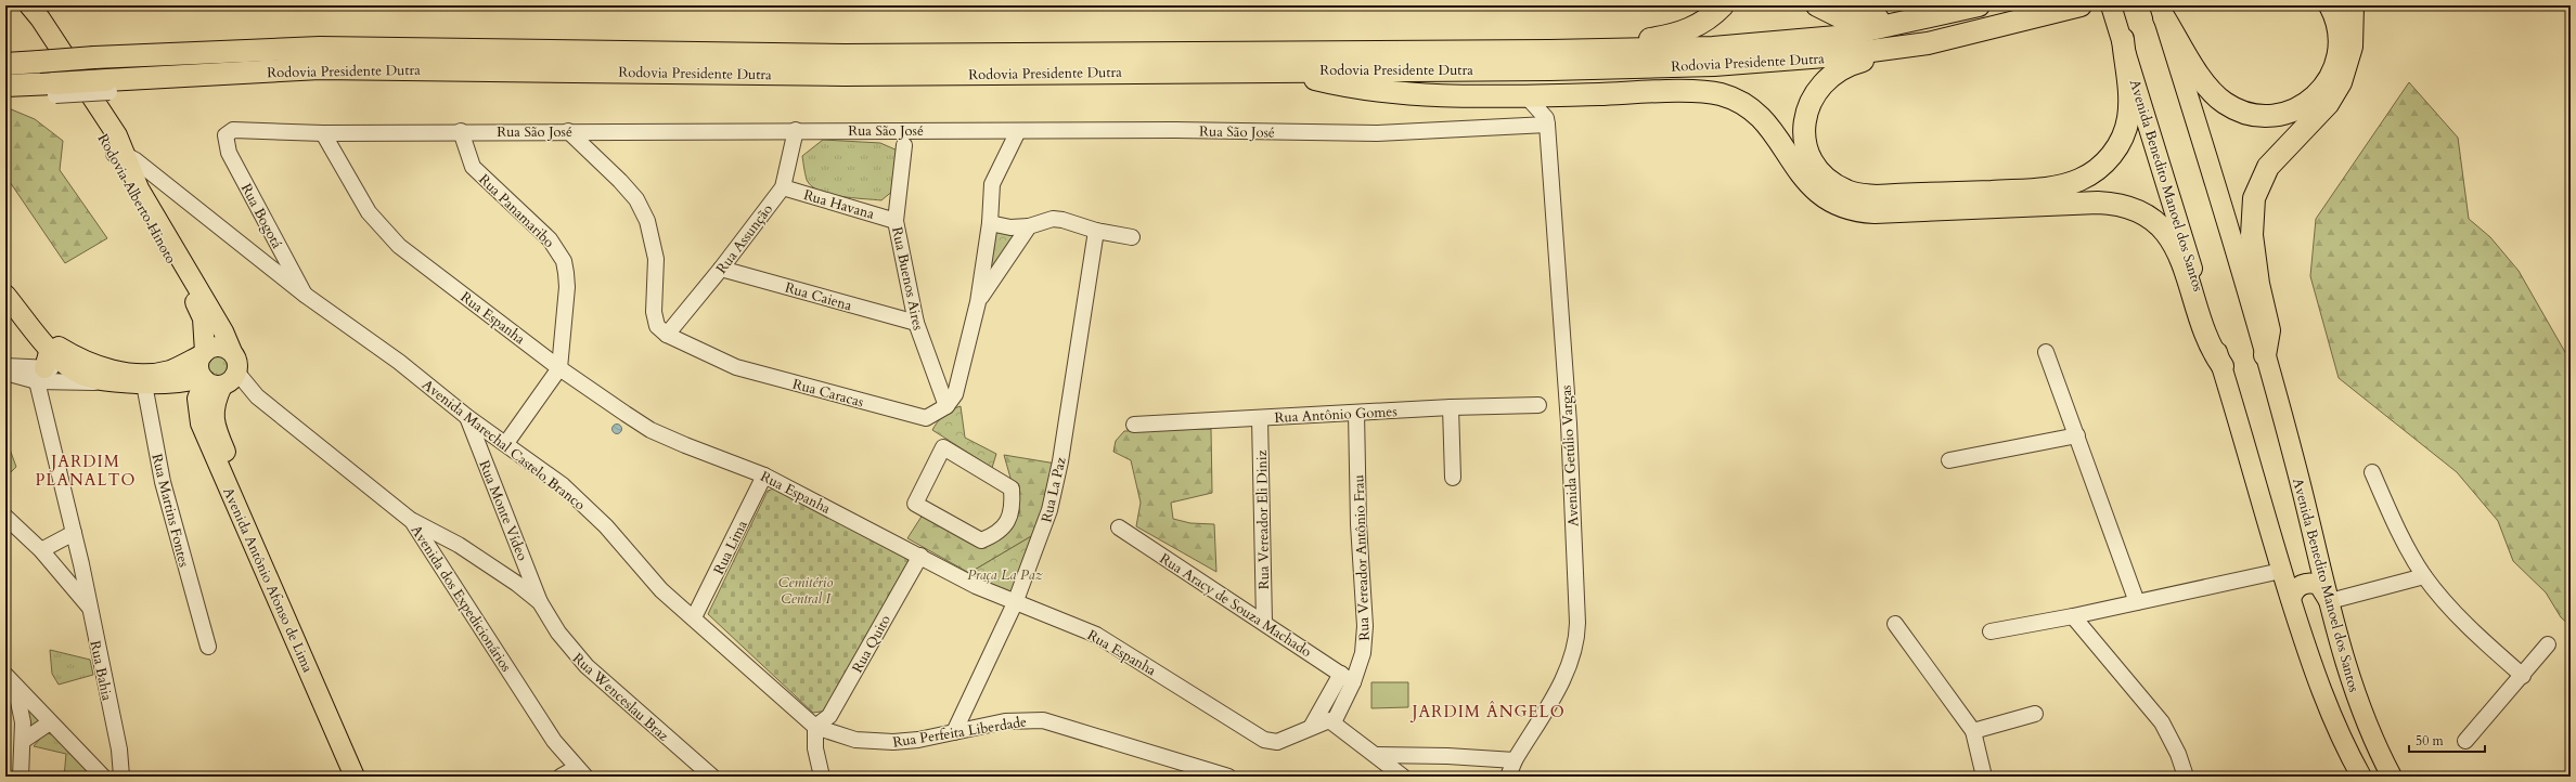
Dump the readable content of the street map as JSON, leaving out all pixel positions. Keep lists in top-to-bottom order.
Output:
{
  "streets": {
    "highway": ["Rodovia Presidente Dutra"],
    "main road": ["Avenida Benedito Manoel dos Santos", "Rodovia Alberto Hinoto", "Avenida Antônio Afonso de Lima"],
    "street": [
      "Rua São José",
      "Rua Havana",
      "Rua Panamaribo",
      "Rua Bogotá",
      "Rua Assunção",
      "Rua Buenos Aires",
      "Rua Caiena",
      "Rua Espanha",
      "Rua Caracas",
      "Rua Antônio Gomes",
      "Avenida Marechal Castelo Branco",
      "Avenida Getúlio Vargas",
      "Rua La Paz",
      "Rua Martins Fontes",
      "Rua Monte Vídeo",
      "Rua Vereador Eli Diniz",
      "Rua Lima",
      "Rua Vereador Antônio Frau",
      "Avenida dos Expedicionários",
      "Rua Aracy de Souza Machado",
      "Rua Quito",
      "Rua Bahia",
      "Rua Wenceslau Braz",
      "Rua Perfeita Liberdade"
    ]
  },
  "crossings": [
    ["Rua São José", "Rua Panamaribo"],
    ["Rua São José", "Rua Bogotá"],
    ["Rua São José", "Rua Assunção"],
    ["Rua São José", "Rua Espanha"],
    ["Rua São José", "Avenida Getúlio Vargas"],
    ["Rodovia Alberto Hinoto", "Avenida Marechal Castelo Branco"],
    ["Rodovia Alberto Hinoto", "Avenida Antônio Afonso de Lima"],
    ["Rodovia Alberto Hinoto", "Avenida dos Expedicionários"],
    ["Rua Havana", "Rua Assunção"],
    ["Rua Havana", "Rua Buenos Aires"],
    ["Rua Panamaribo", "Rua Espanha"],
    ["Rua Bogotá", "Avenida Marechal Castelo Branco"],
    ["Rua Assunção", "Rua Caiena"],
    ["Rua Assunção", "Rua Caracas"],
    ["Rua Buenos Aires", "Rua Caiena"],
    ["Rua Buenos Aires", "Rua Caracas"],
    ["Rua Espanha", "Rua La Paz"],
    ["Rua Espanha", "Rua Lima"],
    ["Rua Espanha", "Rua Vereador Antônio Frau"],
    ["Rua Espanha", "Rua Quito"],
    ["Rua Antônio Gomes", "Rua Vereador Eli Diniz"],
    ["Rua Antônio Gomes", "Rua Vereador Antônio Frau"],
    ["Avenida Marechal Castelo Branco", "Rua Monte Vídeo"],
    ["Avenida Marechal Castelo Branco", "Rua Lima"],
    ["Avenida Marechal Castelo Branco", "Rua Quito"],
    ["Avenida Marechal Castelo Branco", "Rua Perfeita Liberdade"],
    ["Rua La Paz", "Rua Perfeita Liberdade"],
    ["Rua Monte Vídeo", "Rua Wenceslau Braz"],
    ["Rua Vereador Eli Diniz", "Rua Aracy de Souza Machado"],
    ["Rua Vereador Antônio Frau", "Rua Aracy de Souza Machado"],
    ["Avenida Antônio Afonso de Lima", "Avenida dos Expedicionários"],
    ["Avenida dos Expedicionários", "Rua Wenceslau Braz"],
    ["Rua Quito", "Rua Perfeita Liberdade"]
  ],
  "districts": ["JARDIM PLANALTO", "JARDIM ÂNGELO"],
  "parks": ["Praça La Paz", "Cemitério Central I"],
  "scale_bar": "50 m"
}
